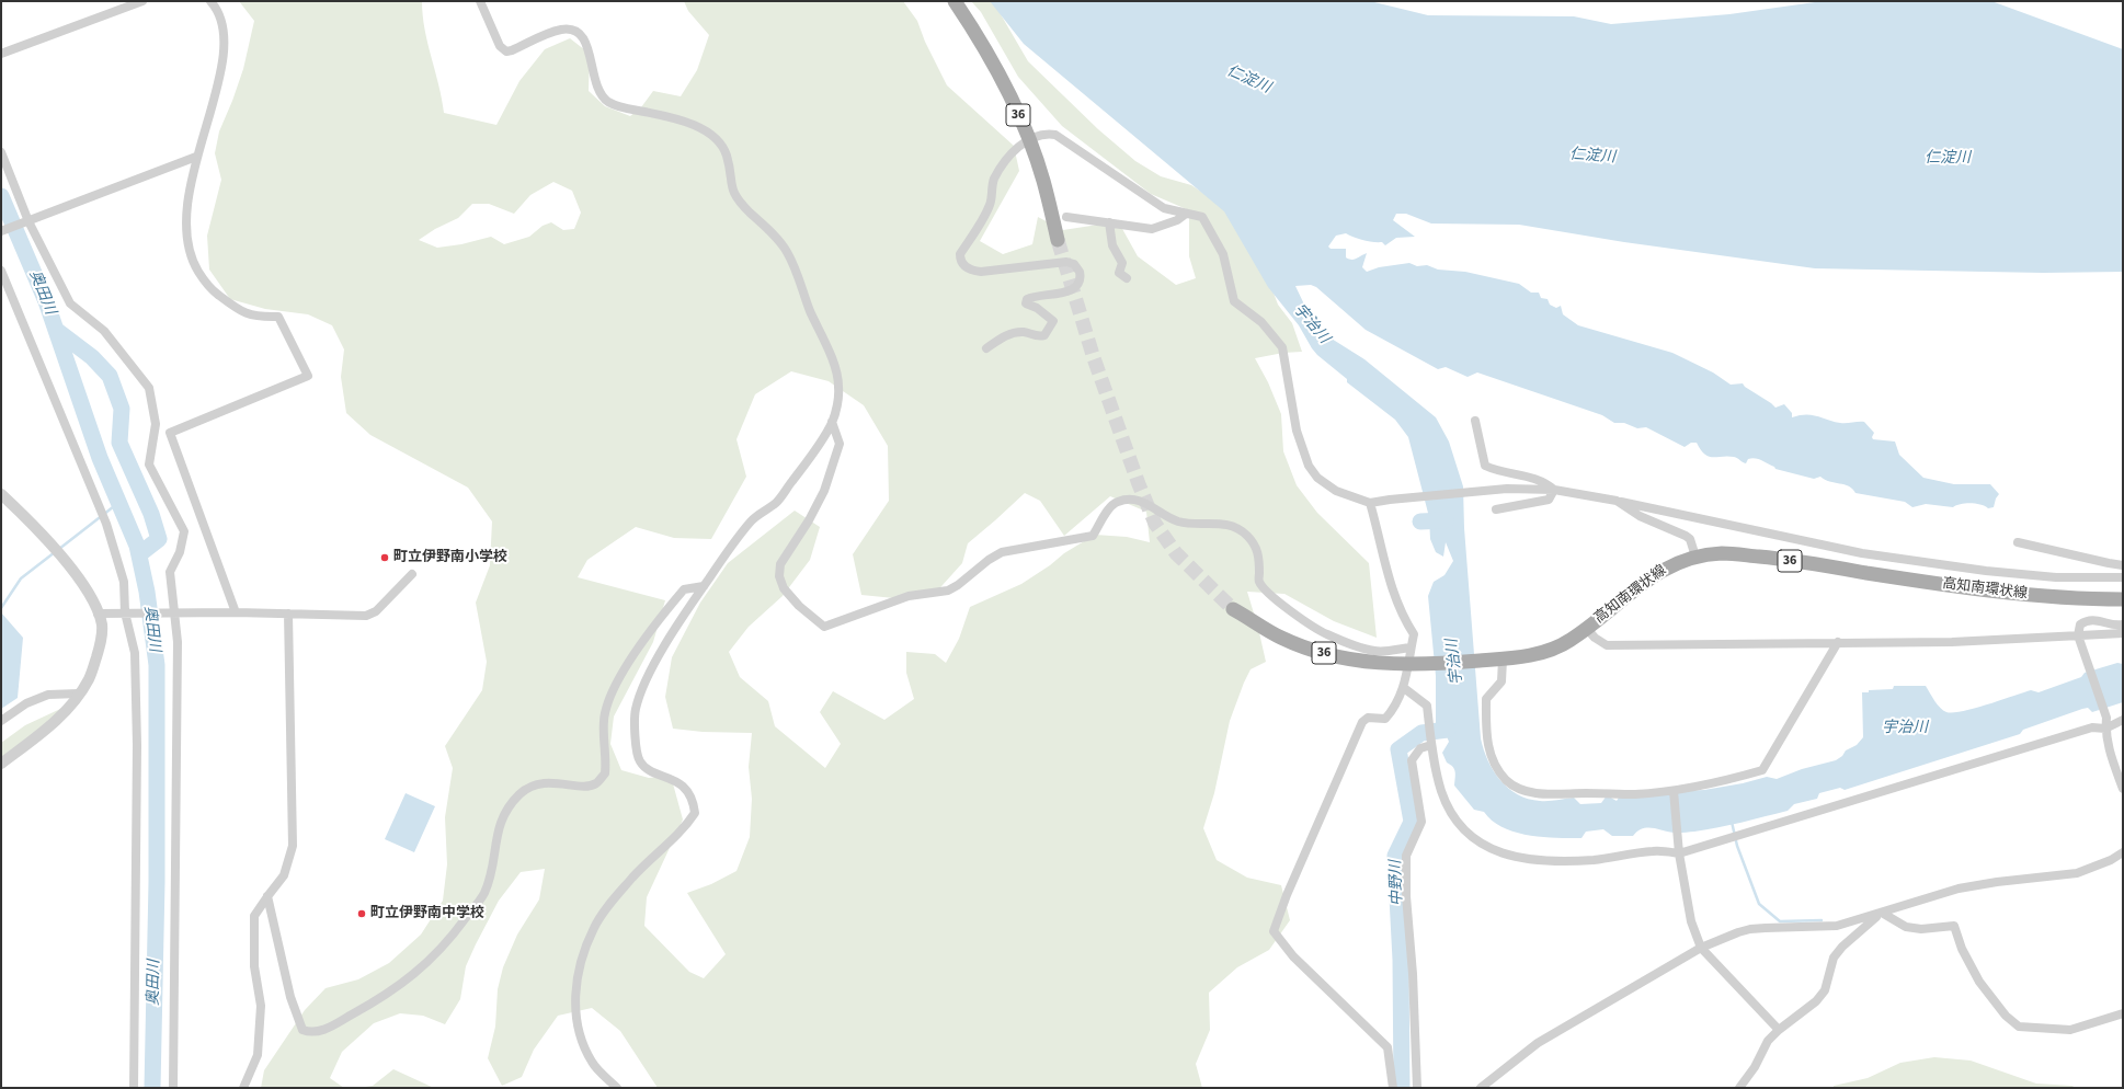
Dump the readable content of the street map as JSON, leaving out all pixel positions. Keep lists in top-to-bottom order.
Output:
{
  "streets": {
    "main road": ["36", "高知南環状線"]
  },
  "water": [
    "仁淀川",
    "奥田川",
    "宇治川",
    "中野川"
  ],
  "places": ["町立伊野南小学校", "町立伊野南中学校"]
}
